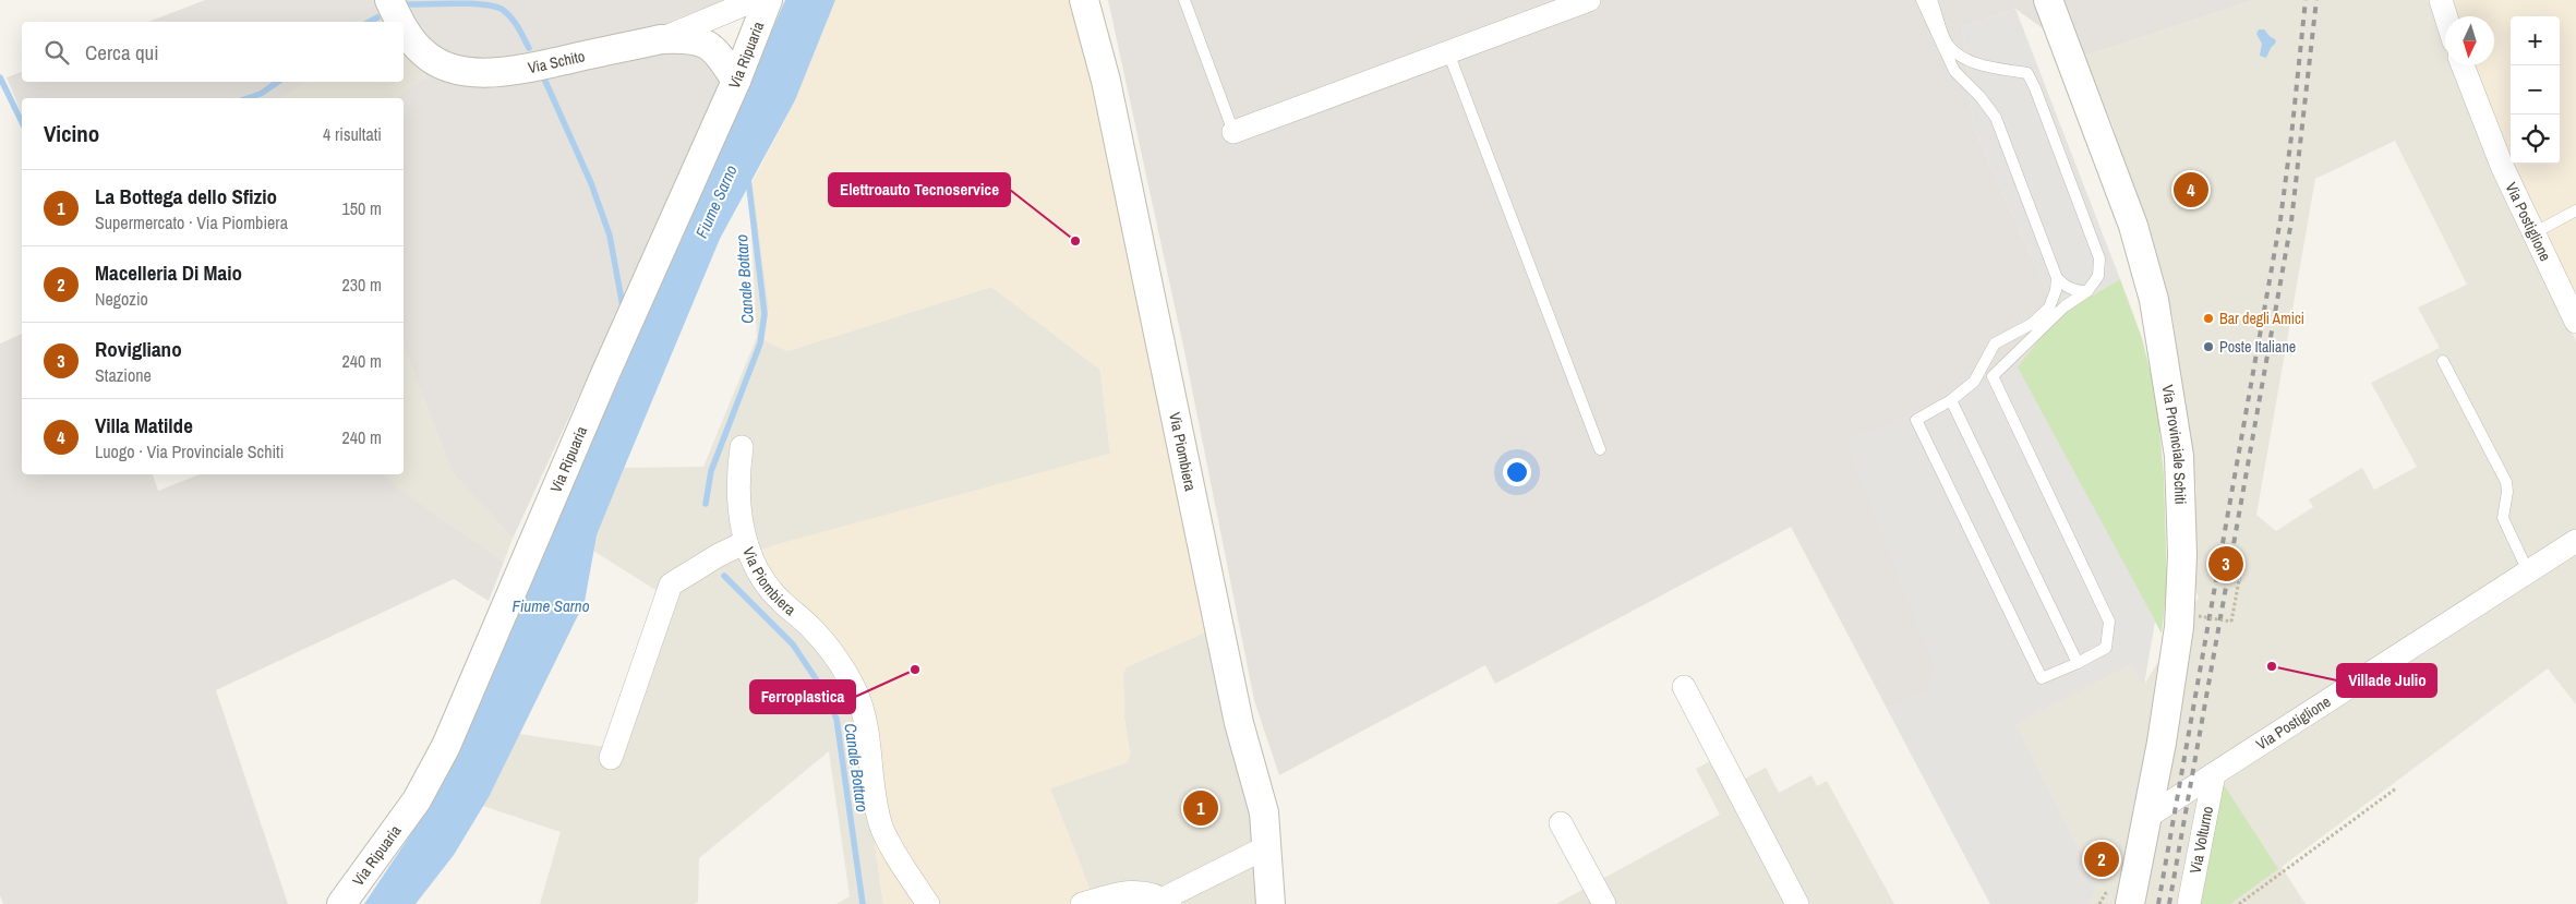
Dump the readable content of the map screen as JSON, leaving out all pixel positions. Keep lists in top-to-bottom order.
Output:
{
  "streets": {
    "street": [
      "Via Ripuaria",
      "Via Schito",
      "Via Postiglione",
      "Via Provinciale Schiti",
      "Via Piombiera",
      "Via Volturno"
    ]
  },
  "crossings": [
    ["Via Ripuaria", "Via Schito"],
    ["Via Postiglione", "Via Provinciale Schiti"],
    ["Via Postiglione", "Via Volturno"]
  ],
  "water": ["Fiume Sarno", "Canale Bottaro"],
  "places": [
    "Elettroauto Tecnoservice",
    "Bar degli Amici",
    "Poste Italiane",
    "Villade Julio",
    "Ferroplastica"
  ],
  "north": "bottom",
  "page": {
    "map_buttons": ["+", "−"],
    "search": "Cerca qui",
    "heading": ["Vicino", "4 risultati"],
    "list": [
      {
        "mark": "1",
        "name": "La Bottega dello Sfizio",
        "note": "Supermercato · Via Piombiera",
        "value": "150 m"
      },
      {
        "mark": "2",
        "name": "Macelleria Di Maio",
        "note": "Negozio",
        "value": "230 m"
      },
      {
        "mark": "3",
        "name": "Rovigliano",
        "note": "Stazione",
        "value": "240 m"
      },
      {
        "mark": "4",
        "name": "Villa Matilde",
        "note": "Luogo · Via Provinciale Schiti",
        "value": "240 m"
      }
    ],
    "pins": [
      "4",
      "3",
      "1",
      "2"
    ]
  }
}
